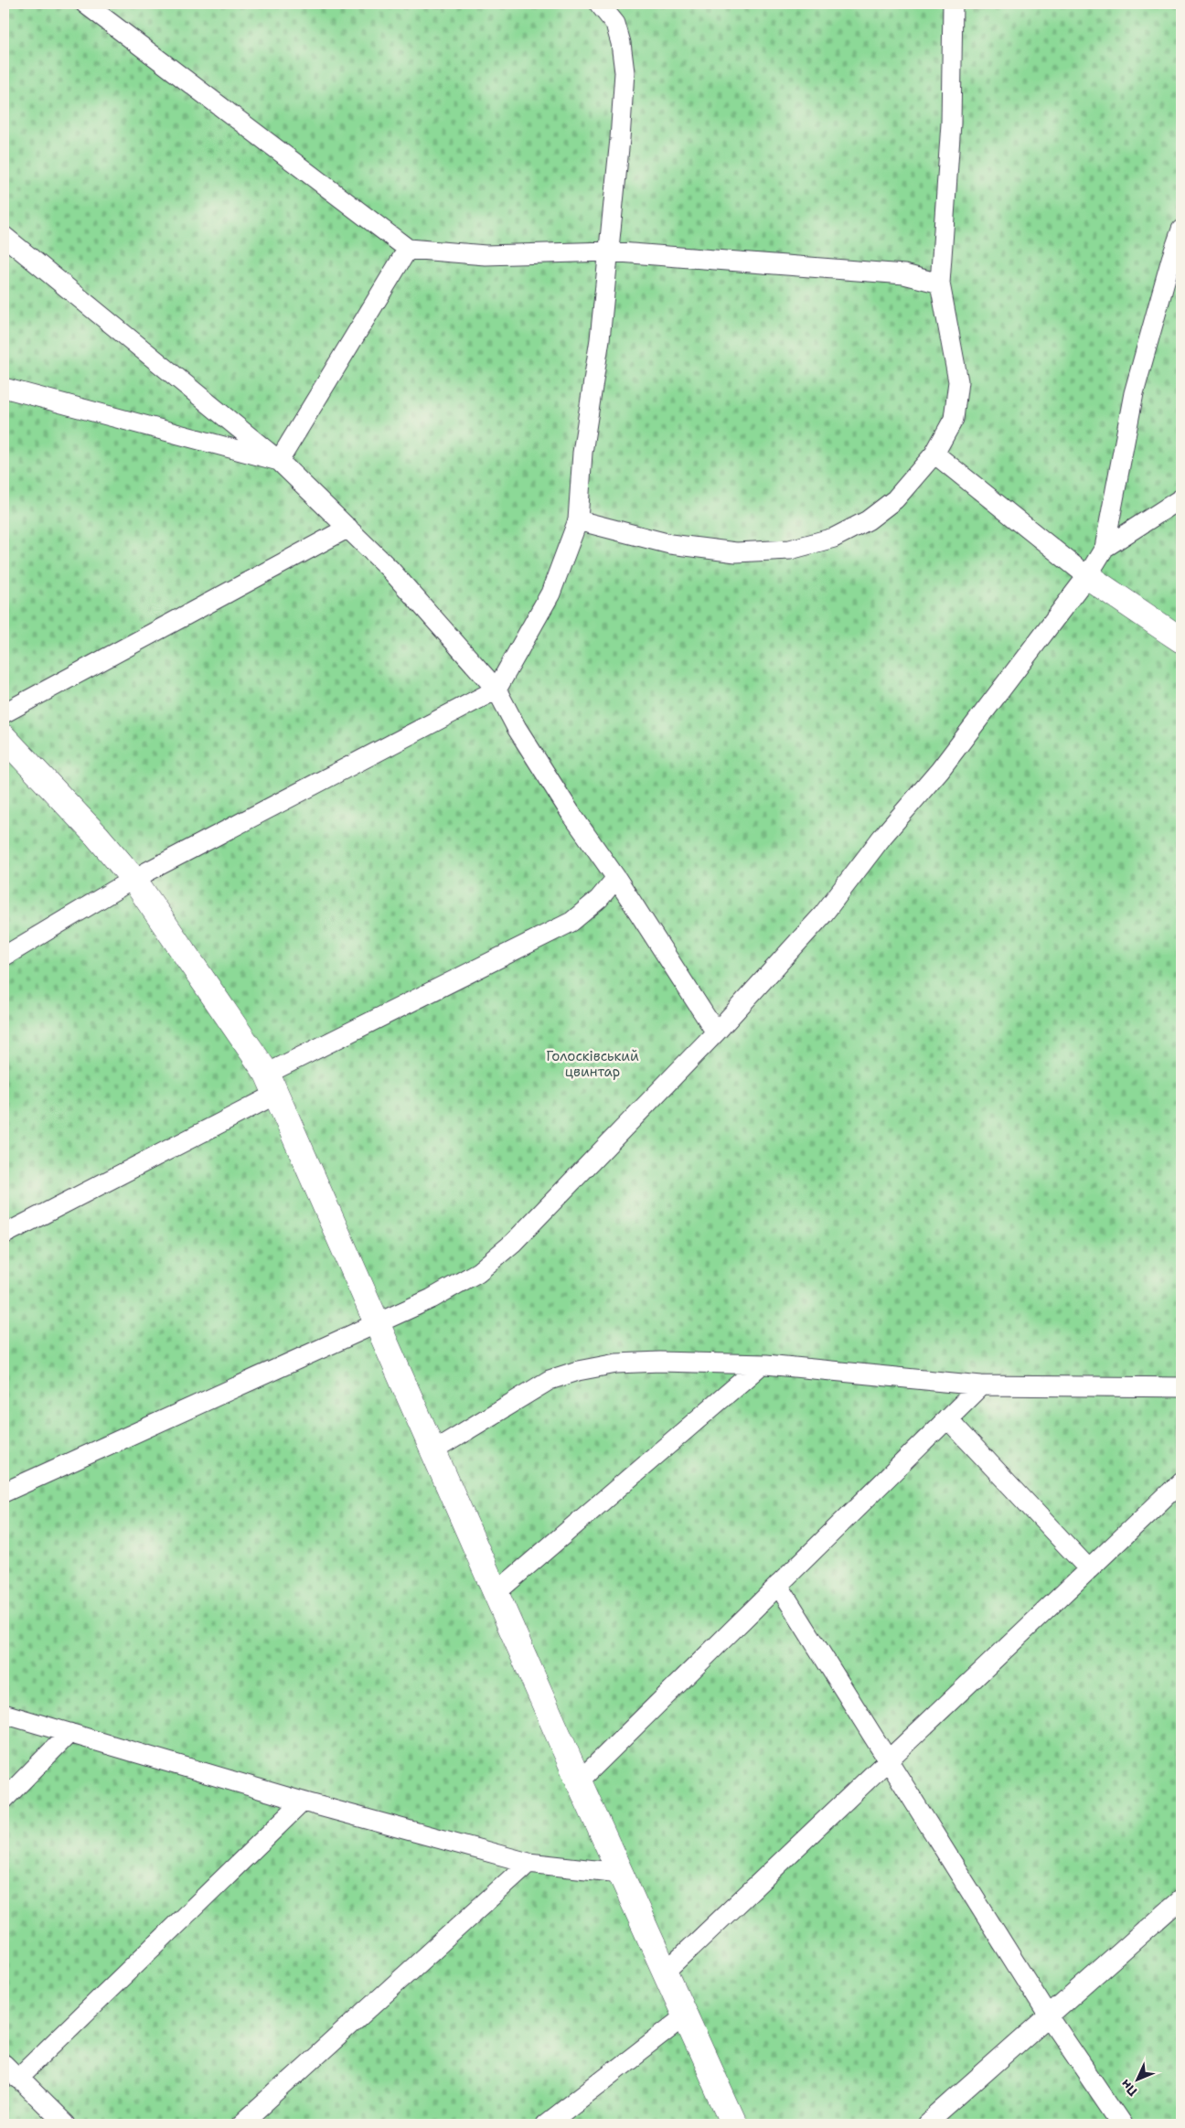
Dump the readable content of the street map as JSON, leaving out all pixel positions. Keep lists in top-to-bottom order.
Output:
{
  "parks": ["Голосківський цвинтар"],
  "north": "bottom left"
}
